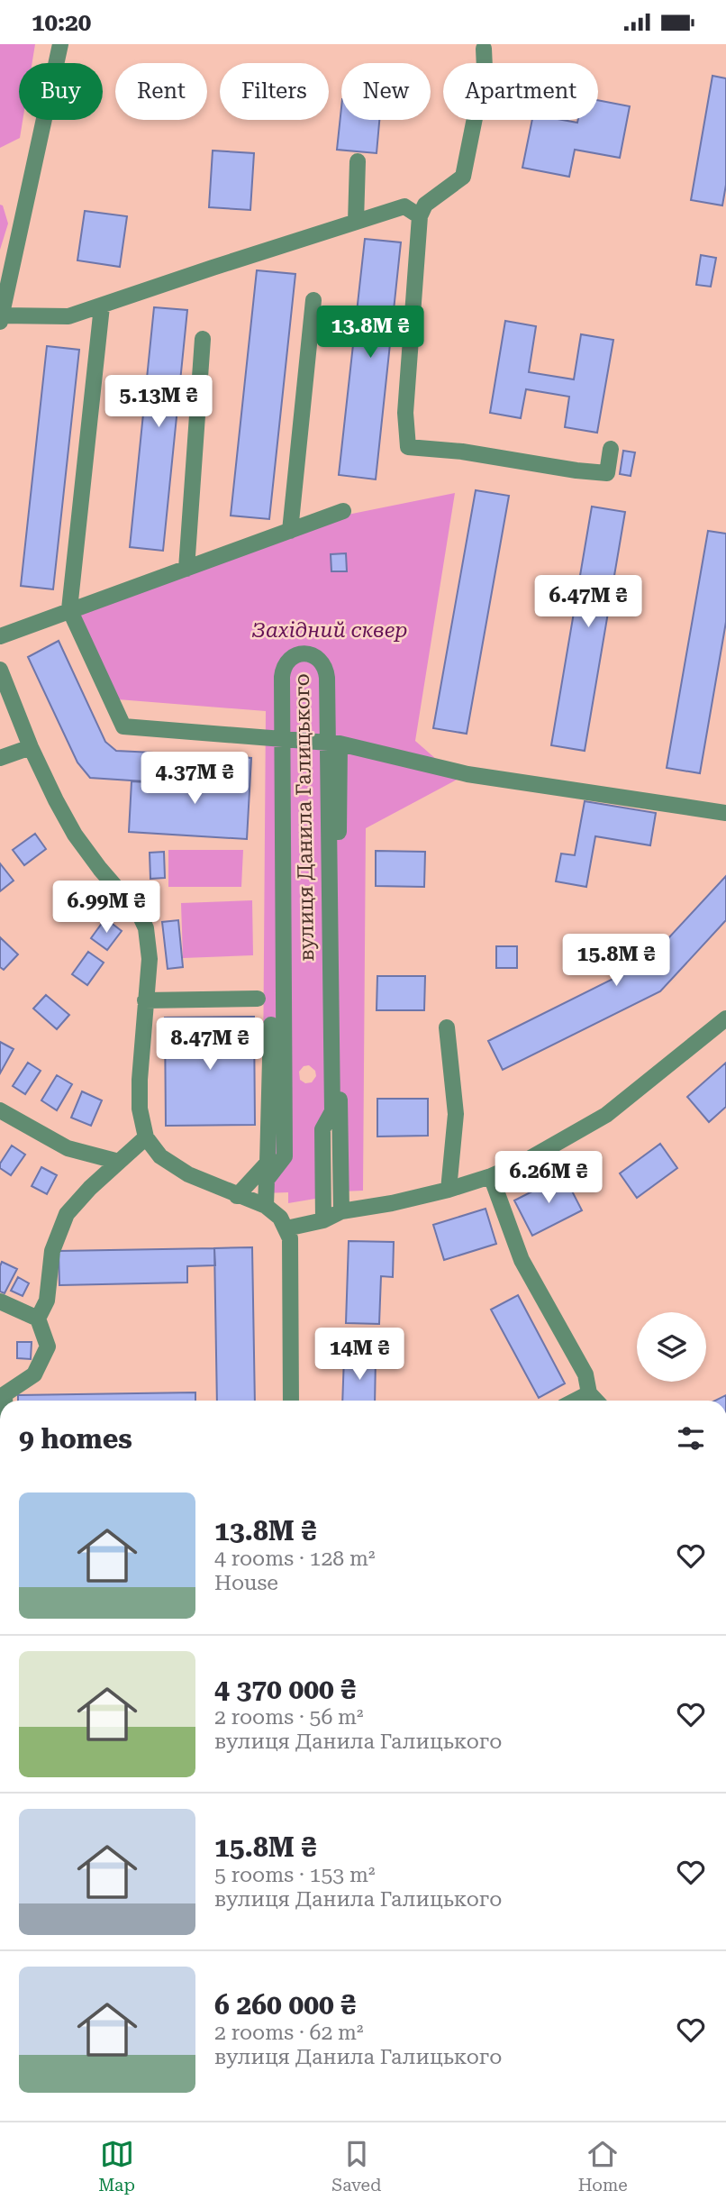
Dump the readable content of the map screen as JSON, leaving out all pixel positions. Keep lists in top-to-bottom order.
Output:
{
  "streets": {
    "street": ["вулиця Данила Галицького"]
  },
  "parks": ["Західний сквер"],
  "page": {
    "status": "10:20",
    "chip": [
      "Buy",
      "Rent",
      "Filters",
      "New",
      "Apartment"
    ],
    "price": [
      "13.8M ₴",
      "5.13M ₴",
      "6.47M ₴",
      "4.37M ₴",
      "6.99M ₴",
      "15.8M ₴",
      "8.47M ₴",
      "6.26M ₴",
      "14M ₴"
    ],
    "heading": "9 homes",
    "list": [
      {
        "name": "13.8M ₴",
        "note": "4 rooms · 128 m² · House"
      },
      {
        "name": "4 370 000 ₴",
        "note": "2 rooms · 56 m² · вулиця Данила Галицького"
      },
      {
        "name": "15.8M ₴",
        "note": "5 rooms · 153 m² · вулиця Данила Галицького"
      },
      {
        "name": "6 260 000 ₴",
        "note": "2 rooms · 62 m² · вулиця Данила Галицького"
      }
    ],
    "tabs": ["Map", "Saved", "Home"]
  }
}
